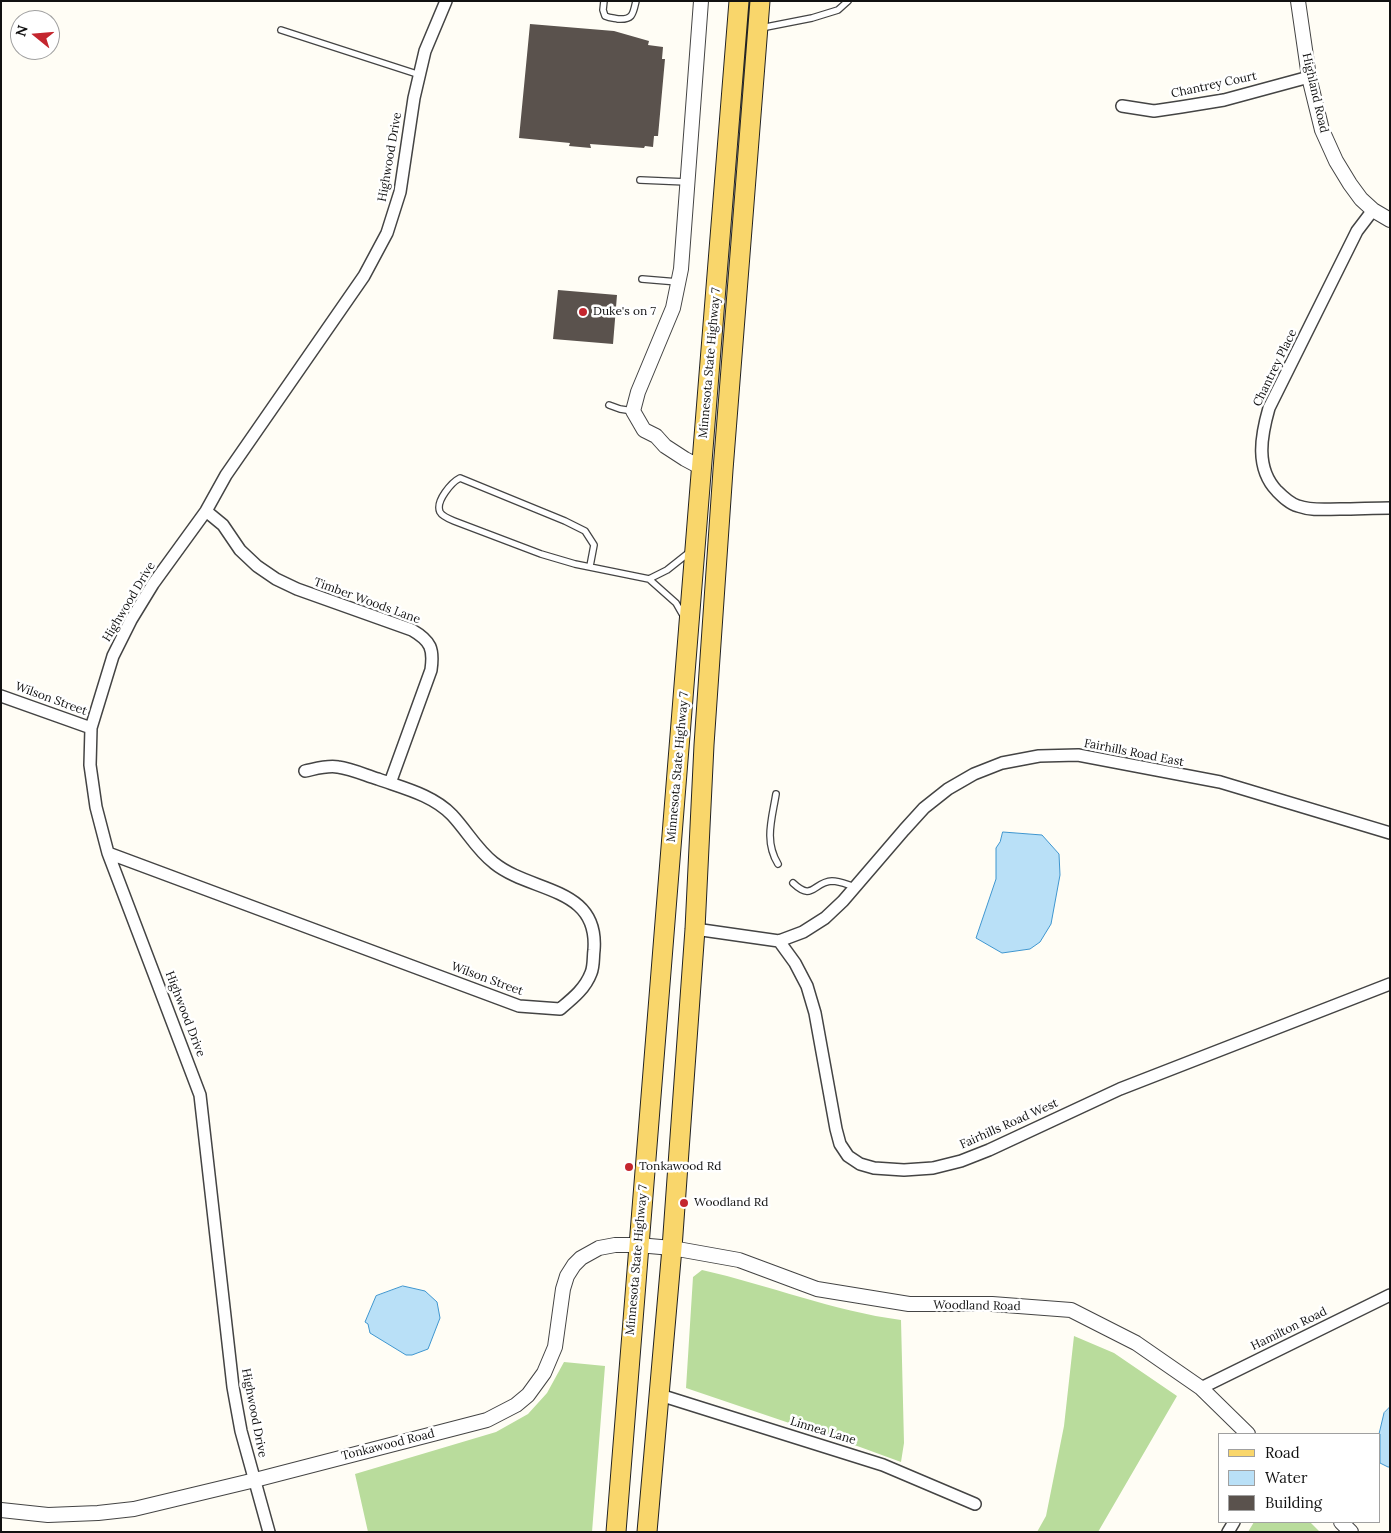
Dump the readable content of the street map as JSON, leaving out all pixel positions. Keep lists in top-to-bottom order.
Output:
{
  "streets": {
    "main road": ["Minnesota State Highway 7"],
    "street": [
      "Chantrey Court",
      "Highland Road",
      "Highwood Drive",
      "Chantrey Place",
      "Timber Woods Lane",
      "Wilson Street",
      "Fairhills Road East",
      "Fairhills Road West",
      "Woodland Road",
      "Hamilton Road",
      "Linnea Lane",
      "Tonkawood Road"
    ]
  },
  "crossings": [
    ["Chantrey Court", "Highland Road"],
    ["Highland Road", "Chantrey Place"],
    ["Highwood Drive", "Timber Woods Lane"],
    ["Highwood Drive", "Wilson Street"],
    ["Highwood Drive", "Tonkawood Road"],
    ["Minnesota State Highway 7", "Fairhills Road East"],
    ["Minnesota State Highway 7", "Woodland Road"],
    ["Minnesota State Highway 7", "Linnea Lane"],
    ["Minnesota State Highway 7", "Tonkawood Road"],
    ["Timber Woods Lane", "Wilson Street"],
    ["Fairhills Road East", "Fairhills Road West"],
    ["Woodland Road", "Hamilton Road"],
    ["Woodland Road", "Tonkawood Road"]
  ],
  "places": ["Duke's on 7", "Tonkawood Rd", "Woodland Rd"],
  "legend": ["Road", "Water", "Building"],
  "north": "left"
}
